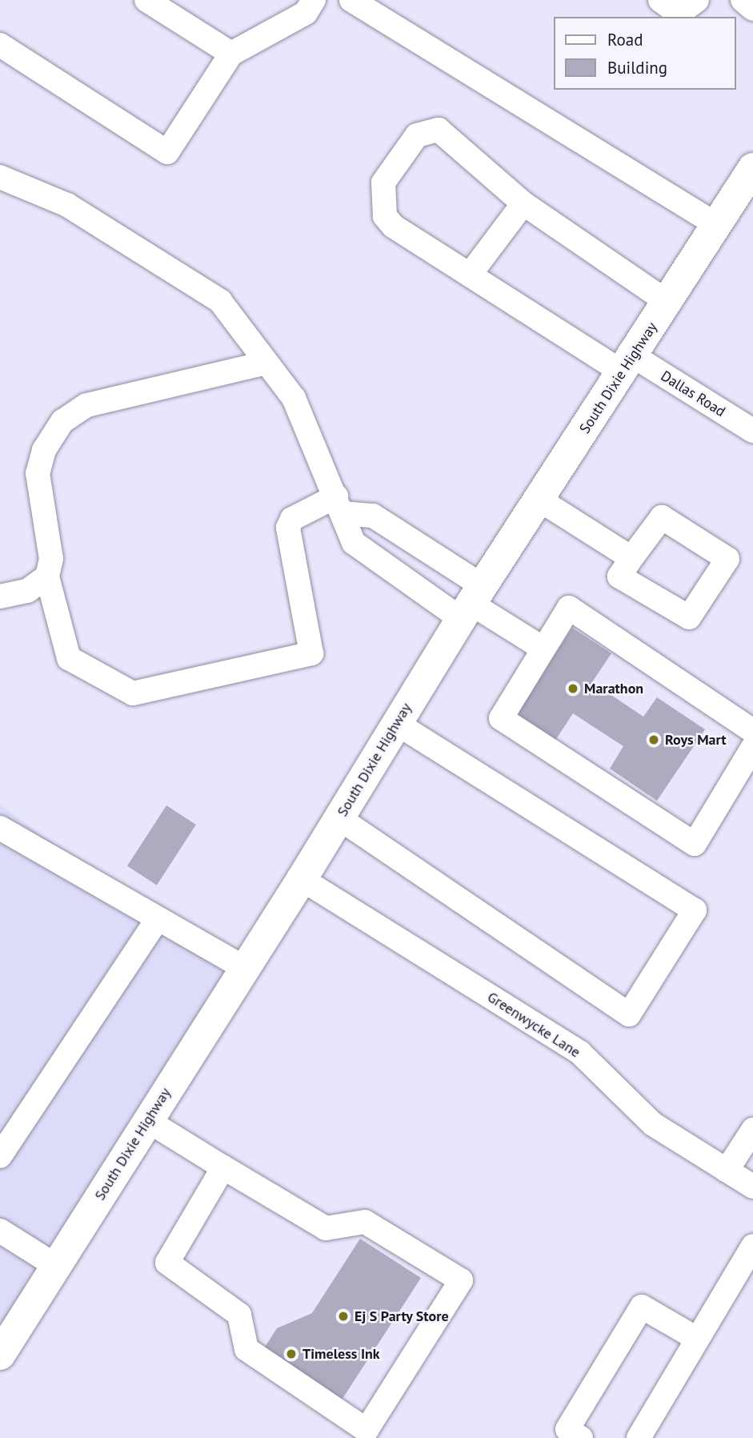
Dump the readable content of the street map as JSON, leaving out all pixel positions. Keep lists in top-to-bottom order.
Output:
{
  "streets": {
    "main road": ["South Dixie Highway"],
    "street": ["Dallas Road", "Greenwycke Lane"]
  },
  "crossings": [
    ["South Dixie Highway", "Dallas Road"],
    ["South Dixie Highway", "Greenwycke Lane"]
  ],
  "places": [
    "Marathon",
    "Roys Mart",
    "Ej S Party Store",
    "Timeless Ink"
  ],
  "legend": ["Road", "Building"]
}
